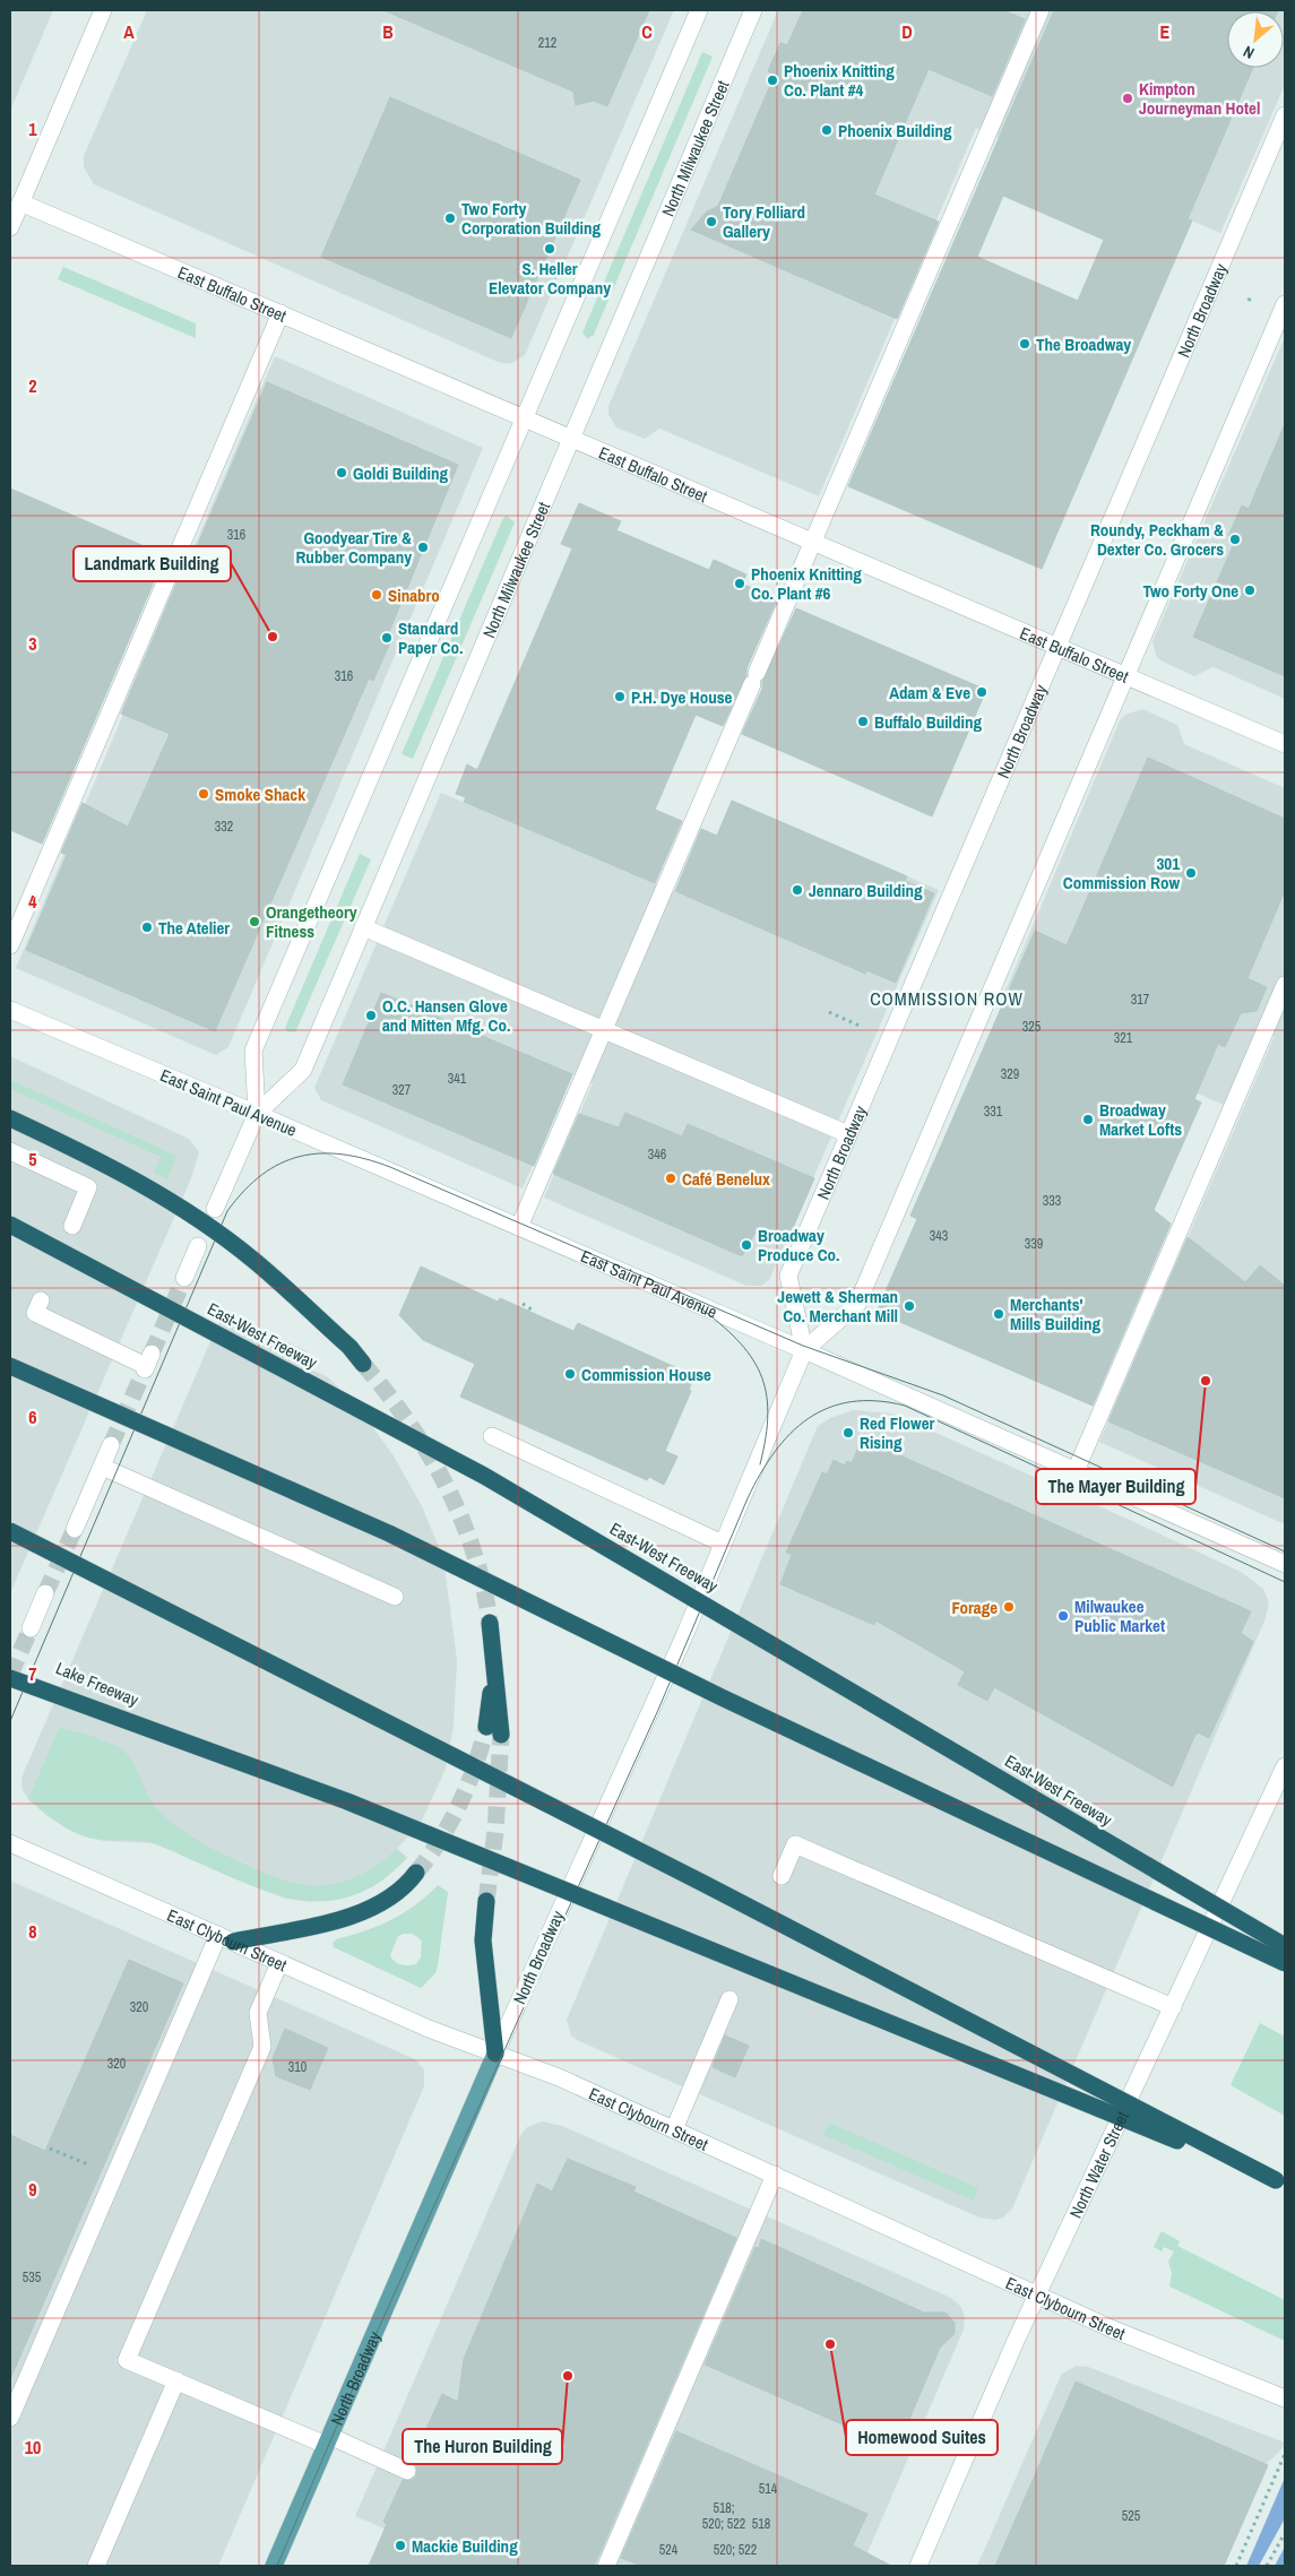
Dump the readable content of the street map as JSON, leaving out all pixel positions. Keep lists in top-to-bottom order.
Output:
{
  "streets": {
    "highway": ["East-West Freeway", "Lake Freeway"],
    "main road": [
      "North Milwaukee Street",
      "East Buffalo Street",
      "North Broadway",
      "East Saint Paul Avenue",
      "East Clybourn Street",
      "North Water Street"
    ]
  },
  "crossings": [
    ["North Milwaukee Street", "East Buffalo Street"],
    ["North Milwaukee Street", "East Saint Paul Avenue"],
    ["East Buffalo Street", "North Broadway"],
    ["North Broadway", "East Saint Paul Avenue"],
    ["North Broadway", "East Clybourn Street"],
    ["East Clybourn Street", "North Water Street"]
  ],
  "districts": ["COMMISSION ROW"],
  "places": [
    "Phoenix Knitting Co. Plant #4",
    "Kimpton Journeyman Hotel",
    "Phoenix Building",
    "Two Forty Corporation Building",
    "Tory Folliard Gallery",
    "S. Heller Elevator Company",
    "The Broadway",
    "Goldi Building",
    "Roundy, Peckham & Dexter Co. Grocers",
    "Goodyear Tire & Rubber Company",
    "Phoenix Knitting Co. Plant #6",
    "Two Forty One",
    "Sinabro",
    "Landmark Building",
    "Standard Paper Co.",
    "Adam & Eve",
    "P.H. Dye House",
    "Buffalo Building",
    "Smoke Shack",
    "301 Commission Row",
    "Jennaro Building",
    "Orangetheory Fitness",
    "The Atelier",
    "O.C. Hansen Glove and Mitten Mfg. Co.",
    "Broadway Market Lofts",
    "Café Benelux",
    "Broadway Produce Co.",
    "Jewett & Sherman Co. Merchant Mill",
    "Merchants' Mills Building",
    "Commission House",
    "The Mayer Building",
    "Red Flower Rising",
    "Forage",
    "Milwaukee Public Market",
    "Homewood Suites",
    "The Huron Building",
    "Mackie Building"
  ],
  "house_numbers": [
    "212",
    "316",
    "316",
    "332",
    "317",
    "325",
    "321",
    "329",
    "341",
    "327",
    "331",
    "346",
    "333",
    "343",
    "339",
    "320",
    "320",
    "310",
    "535",
    "514",
    "518; 520; 522",
    "525",
    "518",
    "524",
    "520; 522"
  ],
  "north": "bottom left",
  "grid": {
    "columns": [
      "A",
      "B",
      "C",
      "D",
      "E"
    ],
    "rows": [
      "1",
      "2",
      "3",
      "4",
      "5",
      "6",
      "7",
      "8",
      "9",
      "10"
    ]
  }
}
